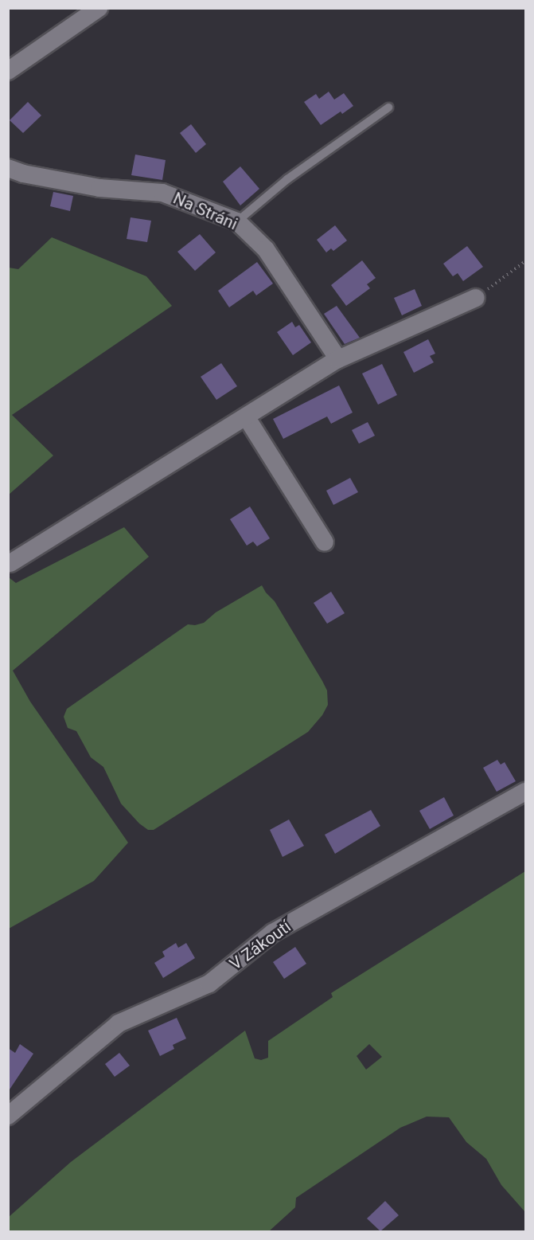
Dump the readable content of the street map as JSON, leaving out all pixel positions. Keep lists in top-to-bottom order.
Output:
{
  "streets": {
    "street": ["Na Stráni", "V Zákoutí"]
  }
}
